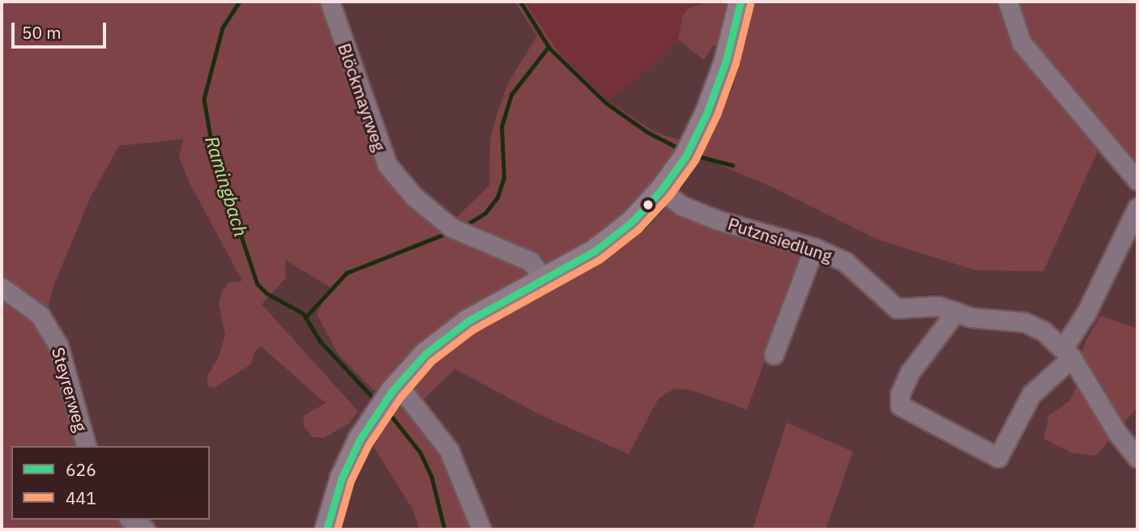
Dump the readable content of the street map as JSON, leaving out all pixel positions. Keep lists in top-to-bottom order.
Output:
{
  "streets": {
    "street": ["Blöckmayrweg", "Putznsiedlung", "Steyrerweg"]
  },
  "water": ["Ramingbach"],
  "lines": ["transit line 626", "transit line 441"],
  "legend": ["626", "441"],
  "scale_bar": "50 m"
}
